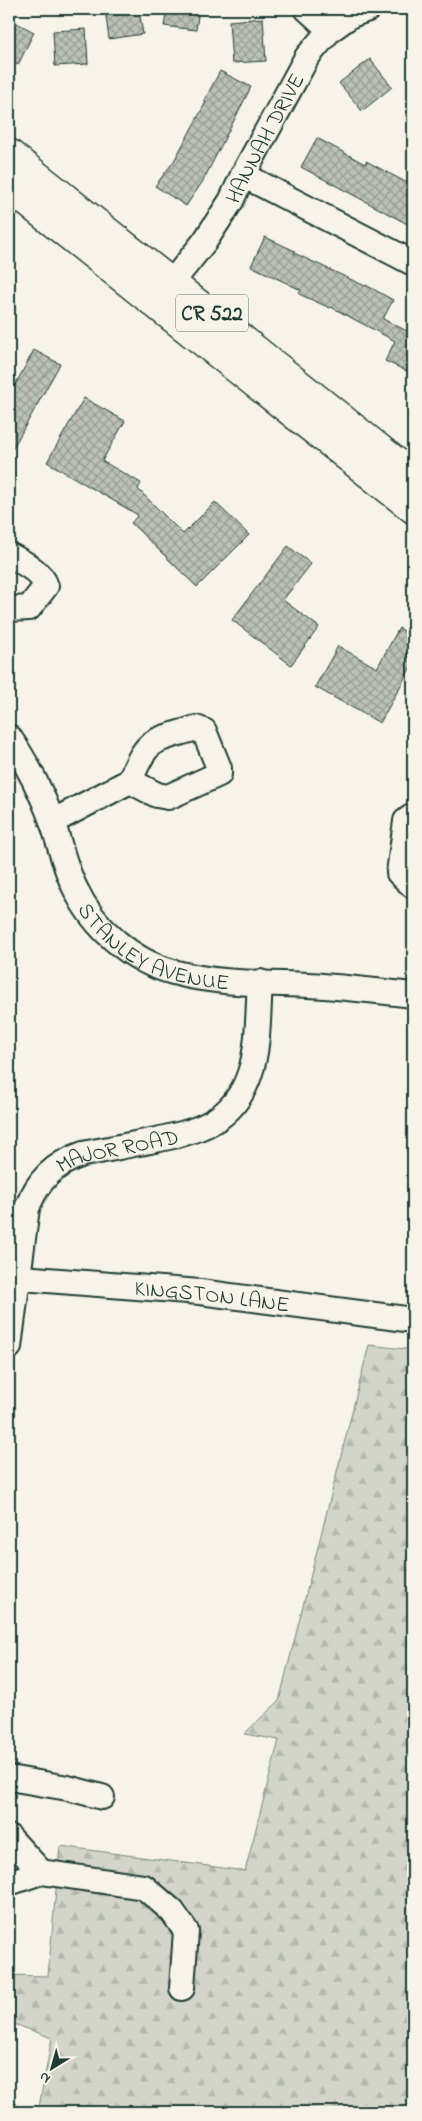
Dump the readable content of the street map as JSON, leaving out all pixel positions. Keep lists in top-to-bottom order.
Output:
{
  "streets": {
    "main road": ["CR 522"],
    "street": [
      "HANNAH DRIVE",
      "STANLEY AVENUE",
      "MAJOR ROAD",
      "KINGSTON LANE"
    ]
  },
  "crossings": [
    ["HANNAH DRIVE", "CR 522"],
    ["STANLEY AVENUE", "MAJOR ROAD"],
    ["MAJOR ROAD", "KINGSTON LANE"]
  ],
  "north": "bottom left"
}
